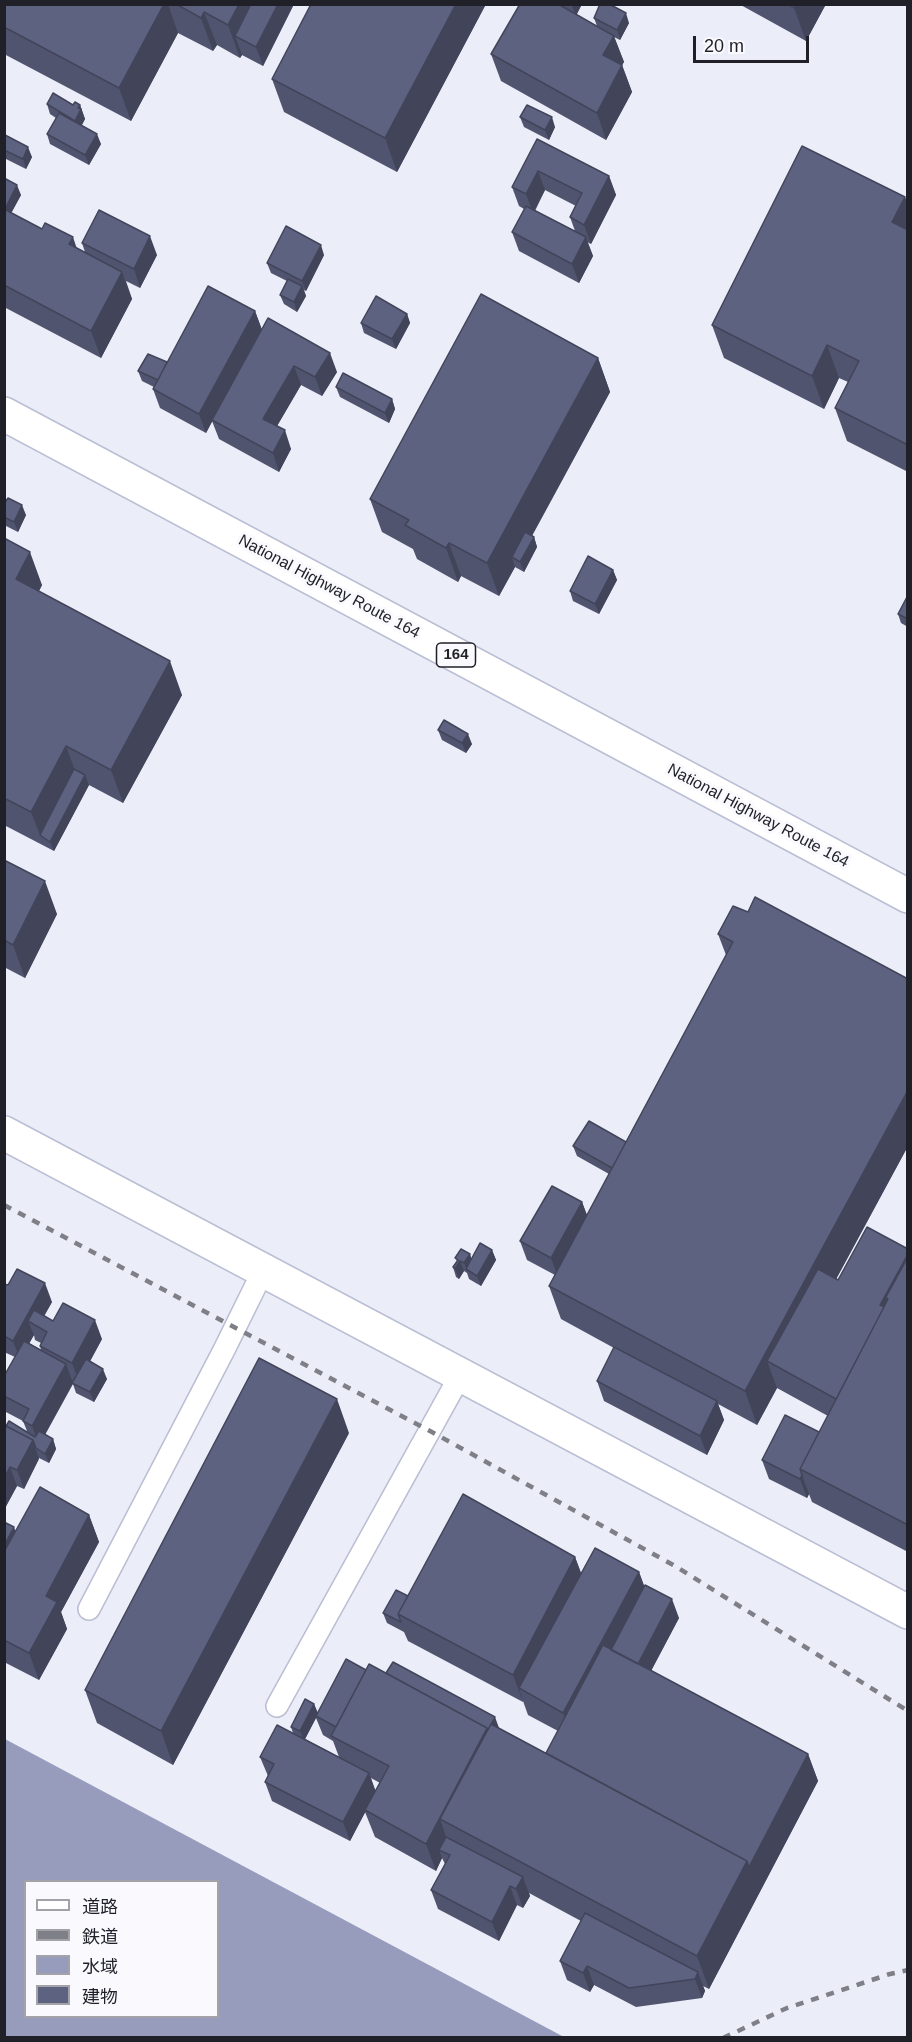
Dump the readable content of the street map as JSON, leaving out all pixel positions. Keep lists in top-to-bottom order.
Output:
{
  "streets": {
    "main road": ["National Highway Route 164", "164"]
  },
  "legend": [
    "道路",
    "鉄道",
    "水域",
    "建物"
  ],
  "scale_bar": "20 m"
}
